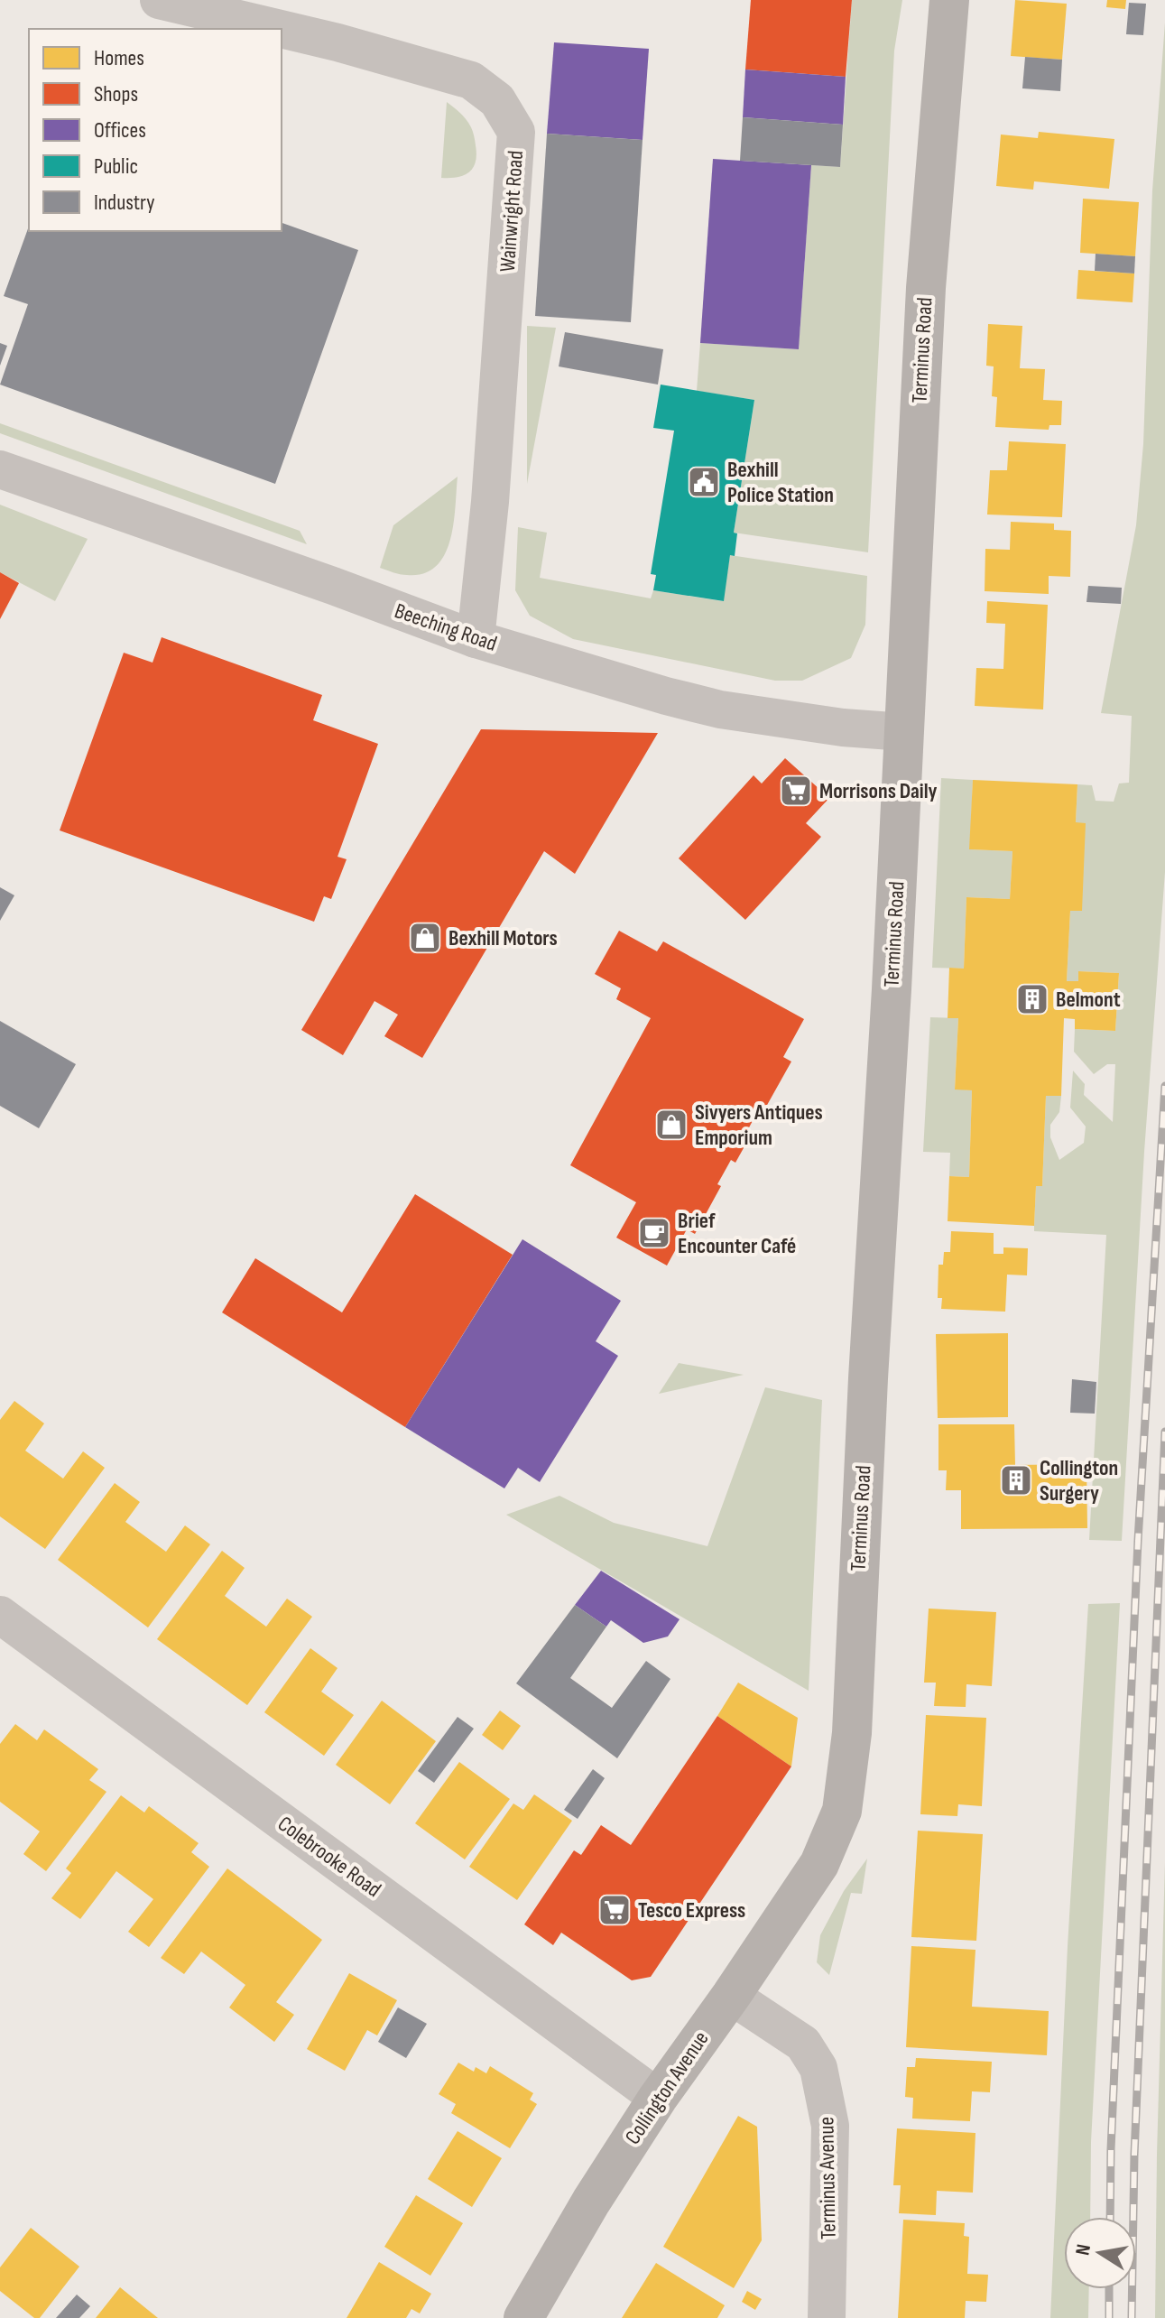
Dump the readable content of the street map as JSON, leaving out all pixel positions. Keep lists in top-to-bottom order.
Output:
{
  "streets": {
    "main road": ["Terminus Road", "Collington Avenue"],
    "street": [
      "Wainwright Road",
      "Beeching Road",
      "Colebrooke Road",
      "Terminus Avenue"
    ]
  },
  "crossings": [
    ["Wainwright Road", "Beeching Road"],
    ["Terminus Road", "Beeching Road"],
    ["Terminus Road", "Collington Avenue"],
    ["Colebrooke Road", "Collington Avenue"],
    ["Collington Avenue", "Terminus Avenue"]
  ],
  "places": {
    "public building": ["Bexhill Police Station"],
    "supermarket": ["Morrisons Daily", "Tesco Express"],
    "shop": ["Bexhill Motors", "Sivyers Antiques Emporium"],
    "building": ["Belmont", "Collington Surgery"],
    "cafe": ["Brief Encounter Café"]
  },
  "legend": [
    "Homes",
    "Shops",
    "Offices",
    "Public",
    "Industry"
  ],
  "north": "left"
}
